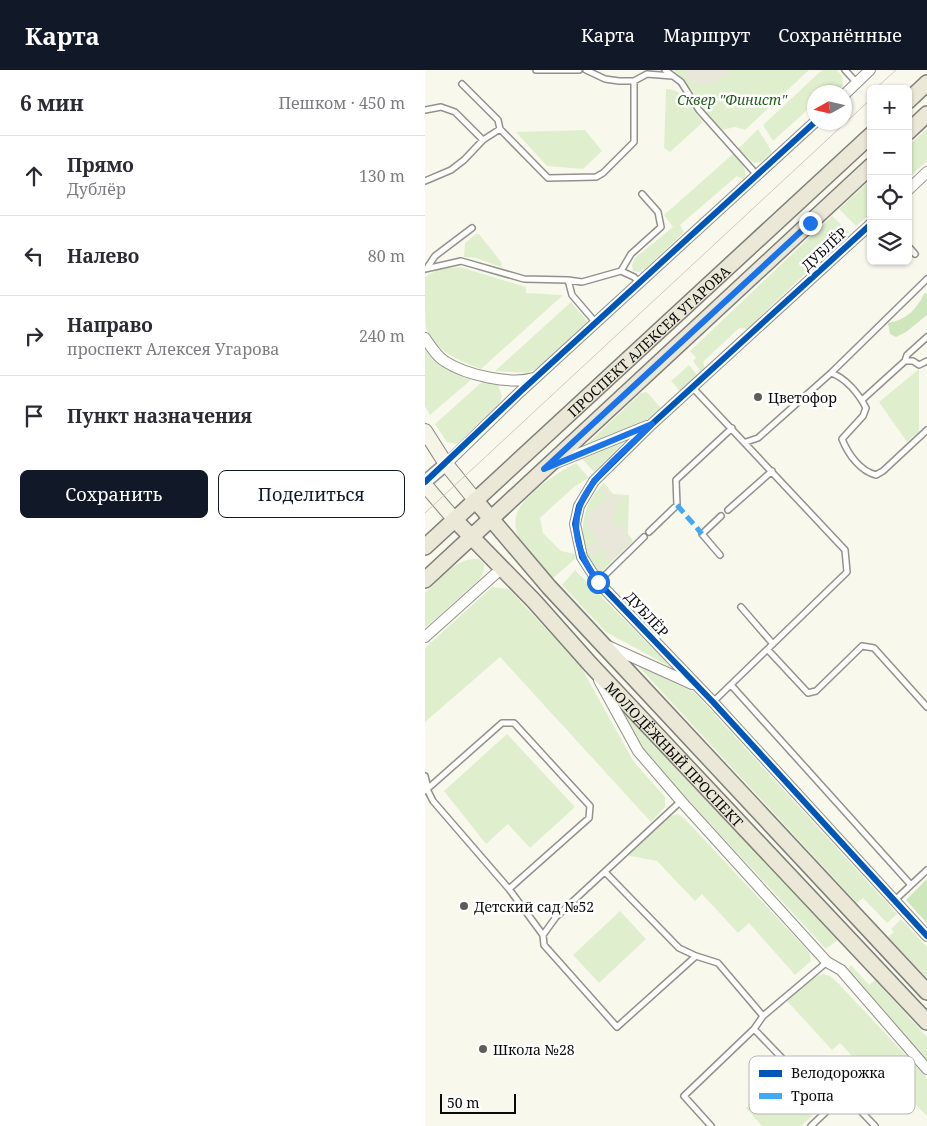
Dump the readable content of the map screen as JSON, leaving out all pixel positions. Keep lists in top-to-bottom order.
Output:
{
  "streets": {
    "main road": ["ПРОСПЕКТ АЛЕКСЕЯ УГАРОВА", "МОЛОДЁЖНЫЙ ПРОСПЕКТ"],
    "street": ["ДУБЛЁР"]
  },
  "crossings": [
    ["ДУБЛЁР", "МОЛОДЁЖНЫЙ ПРОСПЕКТ"],
    ["ПРОСПЕКТ АЛЕКСЕЯ УГАРОВА", "МОЛОДЁЖНЫЙ ПРОСПЕКТ"]
  ],
  "parks": ["Сквер \"Финист\""],
  "places": ["Цветофор", "Детский сад №52", "Школа №28"],
  "legend": ["Велодорожка", "Тропа"],
  "scale_bar": "50 m",
  "north": "left",
  "page": {
    "header": "Карта",
    "nav": ["Карта", "Маршрут", "Сохранённые"],
    "heading": ["6 мин", "Пешком · 450 m"],
    "map_buttons": ["+", "−"],
    "list": [
      ["Прямо", "Дублёр", "130 m"],
      ["Налево", "80 m"],
      ["Направо", "проспект Алексея Угарова", "240 m"],
      "Пункт назначения"
    ],
    "buttons": ["Сохранить", "Поделиться"],
    "scale": "50 m"
  }
}
